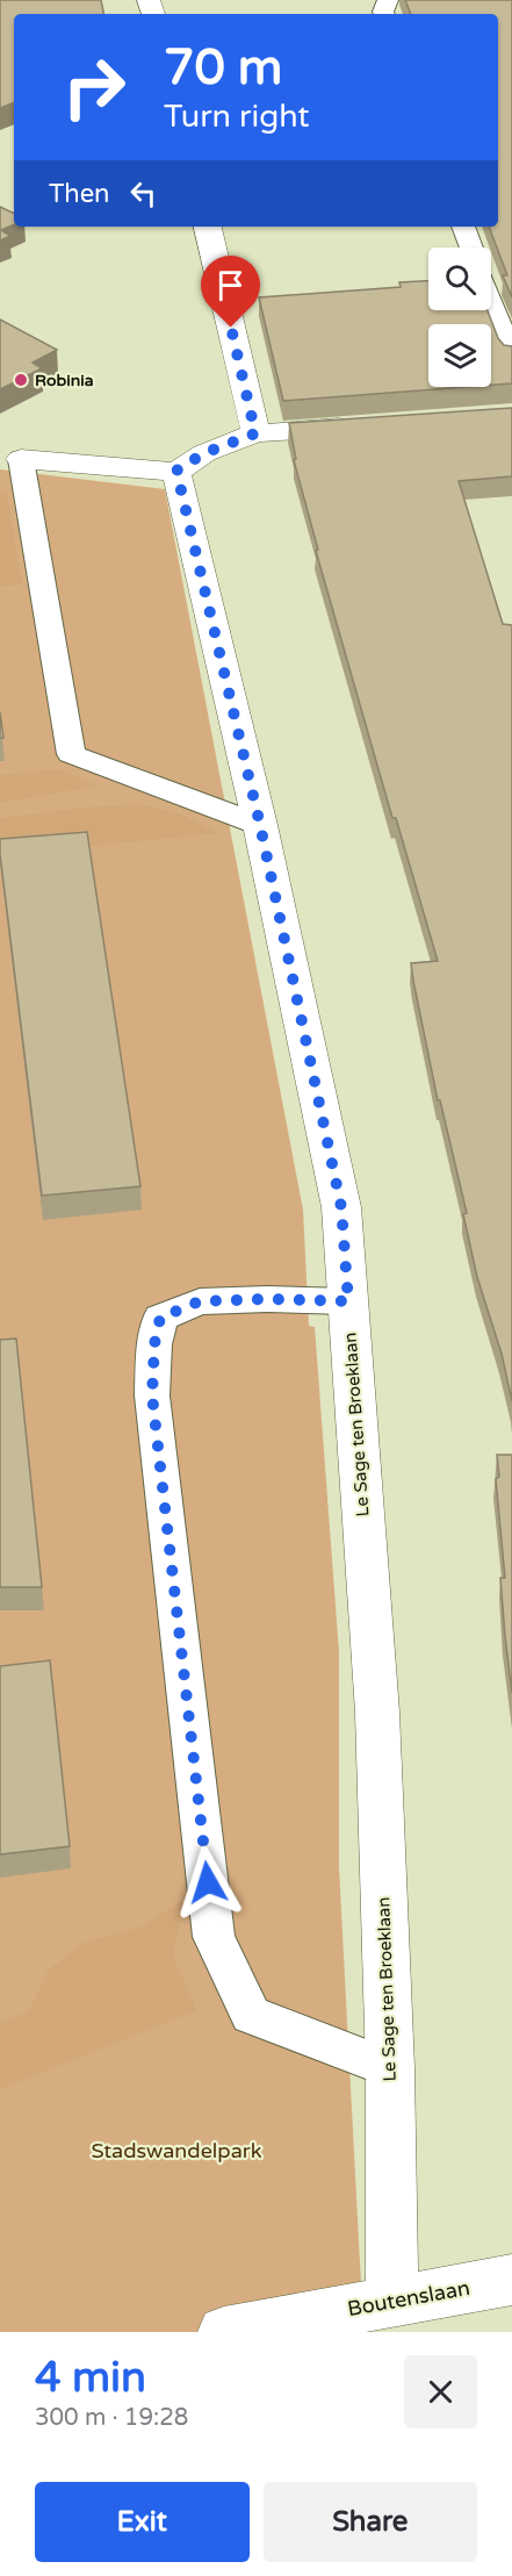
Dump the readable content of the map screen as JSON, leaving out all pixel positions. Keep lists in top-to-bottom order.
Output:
{
  "streets": {
    "street": ["Le Sage ten Broeklaan", "Boutenslaan"]
  },
  "crossings": [
    ["Le Sage ten Broeklaan", "Boutenslaan"]
  ],
  "parks": ["Stadswandelpark"],
  "places": ["Robinia"],
  "page": {
    "turn": ["70 m", "Turn right"],
    "then": "Then",
    "heading": ["4 min", "300 m · 19:28"],
    "buttons": ["Exit", "Share"]
  }
}
